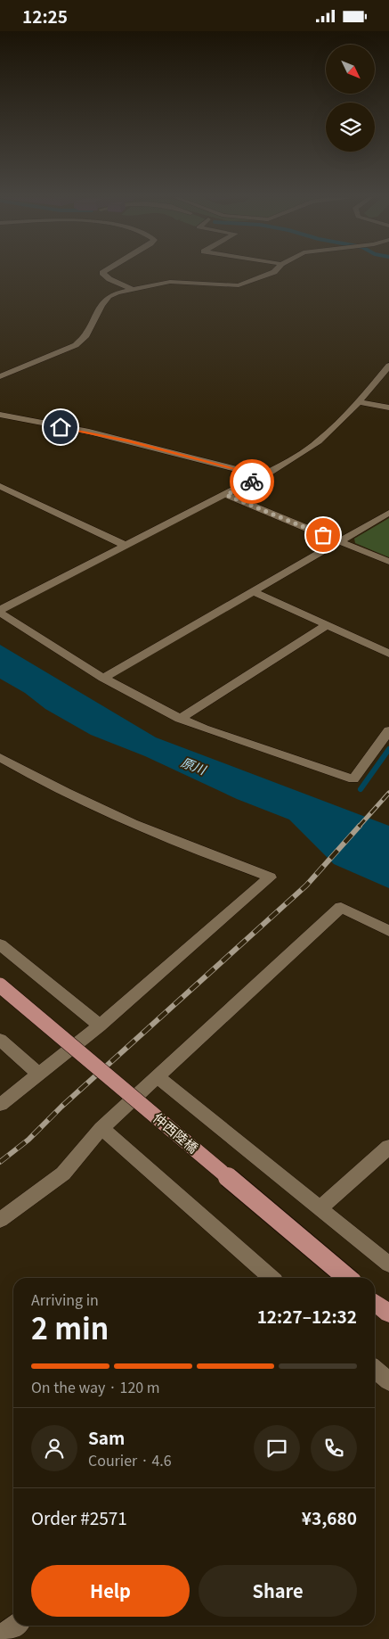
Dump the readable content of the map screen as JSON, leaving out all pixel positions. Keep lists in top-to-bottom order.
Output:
{
  "streets": {
    "main road": ["仲西陸橋"]
  },
  "water": ["原川"],
  "north": "bottom right",
  "page": {
    "status": "12:25",
    "heading": ["2 min", "Arriving in", "12:27–12:32"],
    "panel": [
      "Sam",
      "Courier · 4.6",
      "Order #2571",
      "¥3,680"
    ],
    "bar": "On the way · 120 m",
    "buttons": ["Help", "Share"]
  }
}
